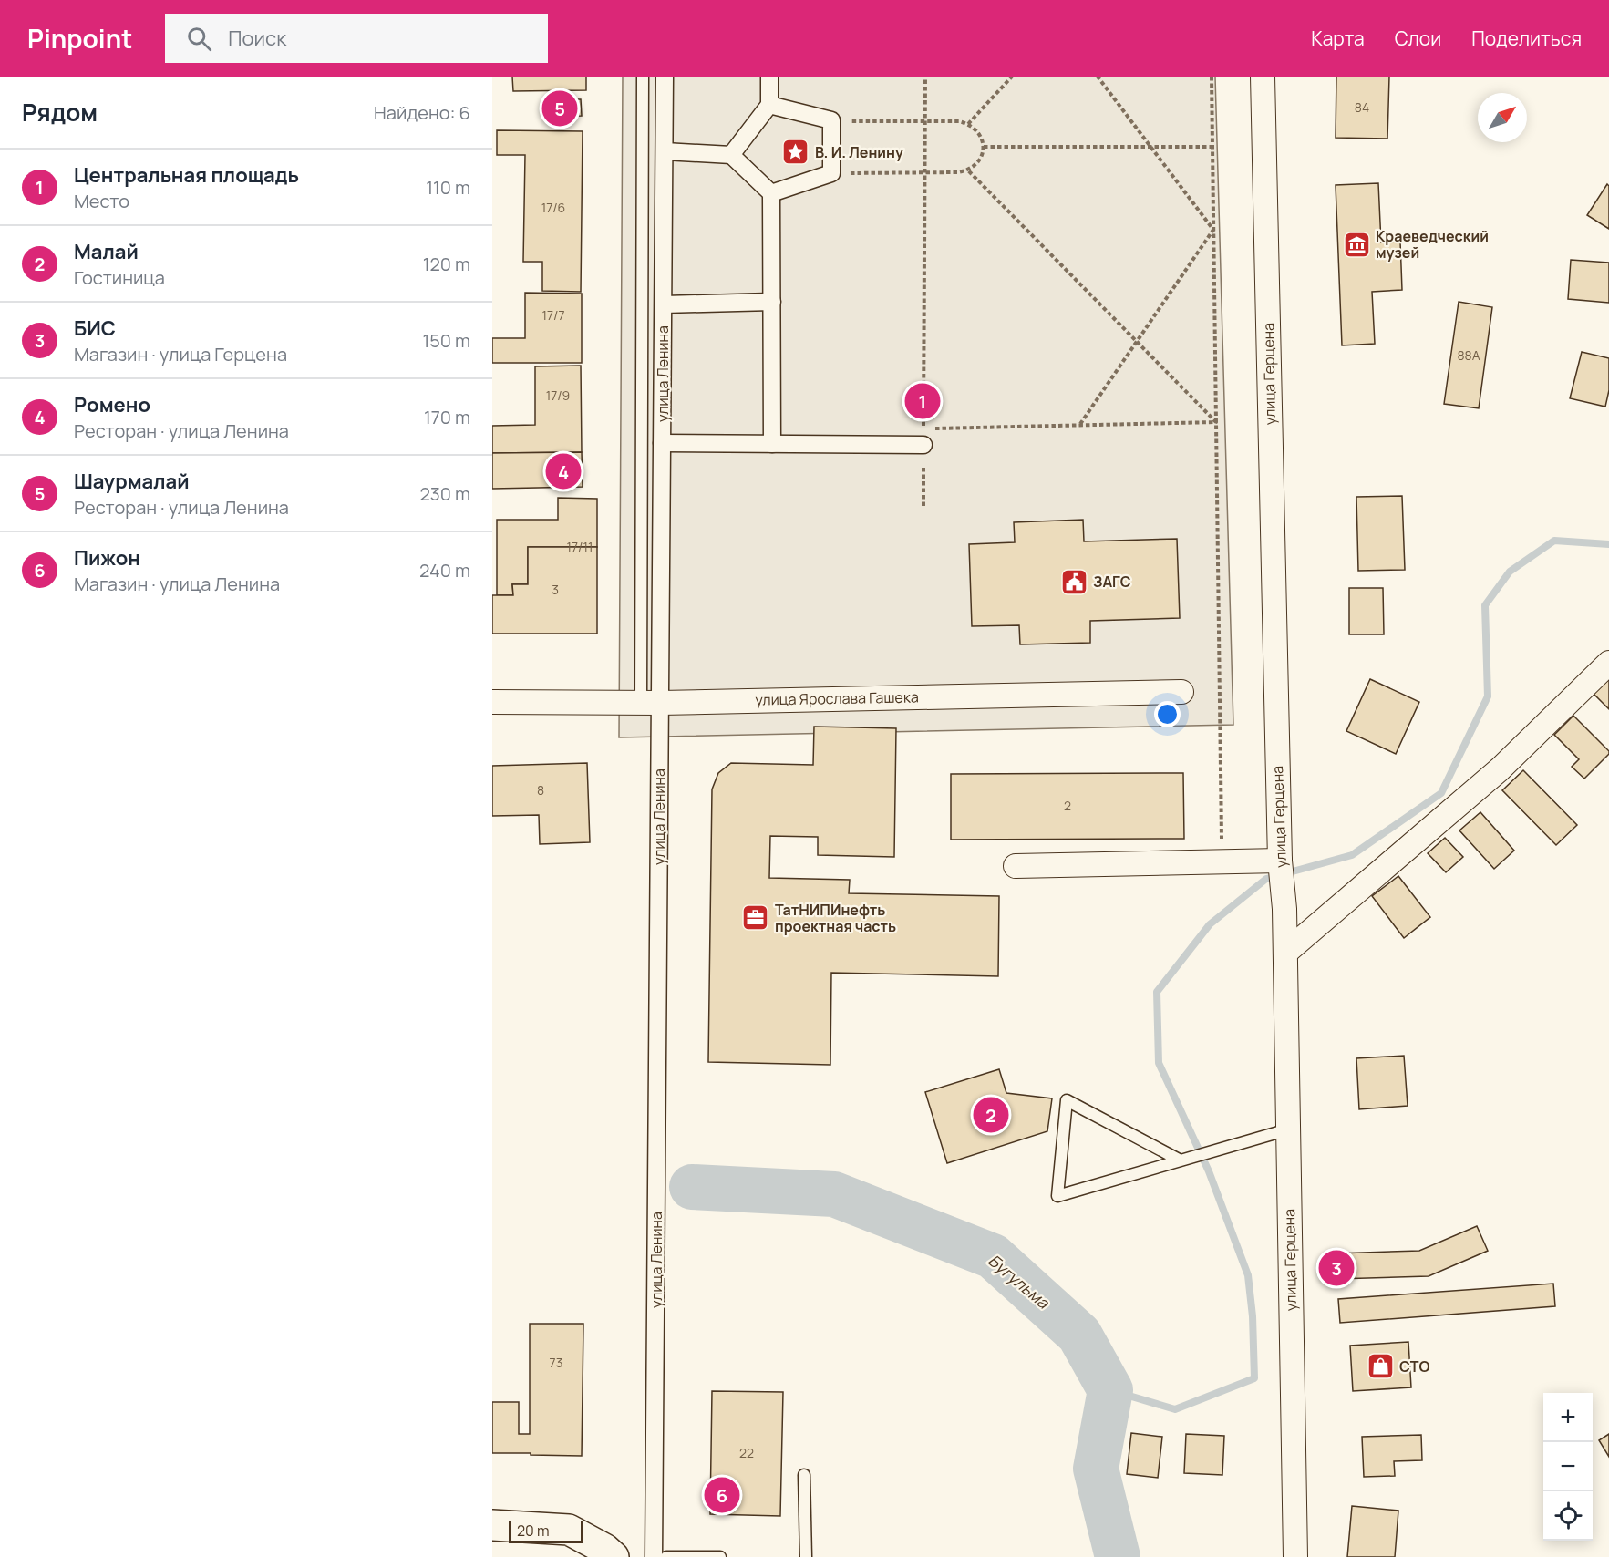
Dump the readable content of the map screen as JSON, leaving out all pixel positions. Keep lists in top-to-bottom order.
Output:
{
  "streets": {
    "street": ["улица Ленина", "улица Герцена", "улица Ярослава Гашека"]
  },
  "crossings": [
    ["улица Ленина", "улица Ярослава Гашека"]
  ],
  "water": ["Бугульма"],
  "places": {
    "place": ["В. И. Ленину"],
    "museum": ["Краеведческий музей"],
    "public building": ["ЗАГС"],
    "office": ["ТатНИПИнефть проектная часть"],
    "shop": ["СТО"]
  },
  "house_numbers": [
    "84",
    "17/6",
    "17/7",
    "88А",
    "17/9",
    "17/11",
    "3",
    "8",
    "2",
    "73",
    "22"
  ],
  "scale_bar": "20 m",
  "north": "top right",
  "page": {
    "header": "Pinpoint",
    "search": "Поиск",
    "nav": ["Карта", "Слои", "Поделиться"],
    "heading": ["Рядом", "Найдено: 6"],
    "pins": [
      "5",
      "1",
      "4",
      "2",
      "3",
      "6"
    ],
    "list": [
      {
        "mark": "1",
        "name": "Центральная площадь",
        "note": "Место",
        "value": "110 m"
      },
      {
        "mark": "2",
        "name": "Малай",
        "note": "Гостиница",
        "value": "120 m"
      },
      {
        "mark": "3",
        "name": "БИС",
        "note": "Магазин · улица Герцена",
        "value": "150 m"
      },
      {
        "mark": "4",
        "name": "Ромено",
        "note": "Ресторан · улица Ленина",
        "value": "170 m"
      },
      {
        "mark": "5",
        "name": "Шаурмалай",
        "note": "Ресторан · улица Ленина",
        "value": "230 m"
      },
      {
        "mark": "6",
        "name": "Пижон",
        "note": "Магазин · улица Ленина",
        "value": "240 m"
      }
    ],
    "map_buttons": ["+", "−"],
    "scale": "20 m"
  }
}
